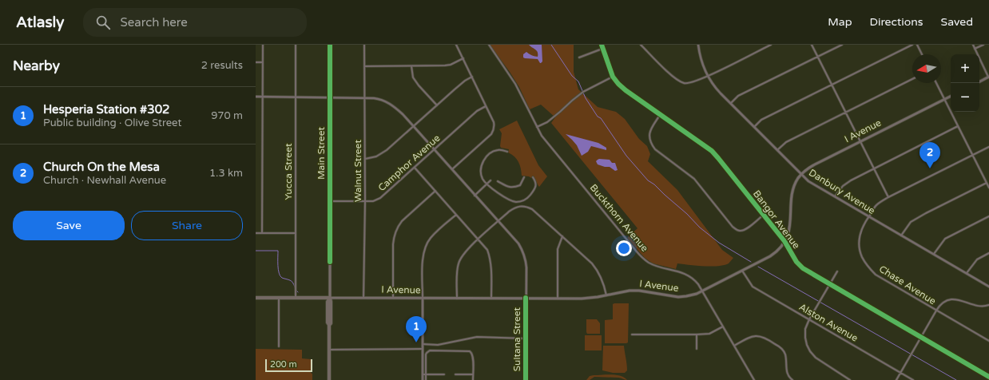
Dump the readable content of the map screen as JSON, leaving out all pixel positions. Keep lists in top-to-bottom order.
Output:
{
  "streets": {
    "main road": ["I Avenue", "Main Street"],
    "street": [
      "Camphor Avenue",
      "Walnut Street",
      "Yucca Street",
      "Danbury Avenue",
      "Buckthorn Avenue",
      "Bangor Avenue",
      "Chase Avenue",
      "Alston Avenue",
      "Sultana Street"
    ]
  },
  "crossings": [
    ["I Avenue", "Main Street"],
    ["I Avenue", "Walnut Street"],
    ["I Avenue", "Yucca Street"],
    ["I Avenue", "Danbury Avenue"],
    ["I Avenue", "Buckthorn Avenue"],
    ["I Avenue", "Bangor Avenue"],
    ["I Avenue", "Alston Avenue"],
    ["I Avenue", "Sultana Street"],
    ["Main Street", "Camphor Avenue"],
    ["Main Street", "Sultana Street"],
    ["Camphor Avenue", "Walnut Street"],
    ["Camphor Avenue", "Sultana Street"],
    ["Walnut Street", "Sultana Street"],
    ["Yucca Street", "Sultana Street"],
    ["Danbury Avenue", "Chase Avenue"]
  ],
  "scale_bar": "200 m",
  "north": "left",
  "page": {
    "header": "Atlasly",
    "search": "Search here",
    "nav": ["Map", "Directions", "Saved"],
    "heading": ["Nearby", "2 results"],
    "map_buttons": ["+", "−"],
    "list": [
      {
        "mark": "1",
        "name": "Hesperia Station #302",
        "note": "Public building · Olive Street",
        "value": "970 m"
      },
      {
        "mark": "2",
        "name": "Church On the Mesa",
        "note": "Church · Newhall Avenue",
        "value": "1.3 km"
      }
    ],
    "pins": ["2", "1"],
    "buttons": ["Save", "Share"],
    "scale": "200 m"
  }
}
